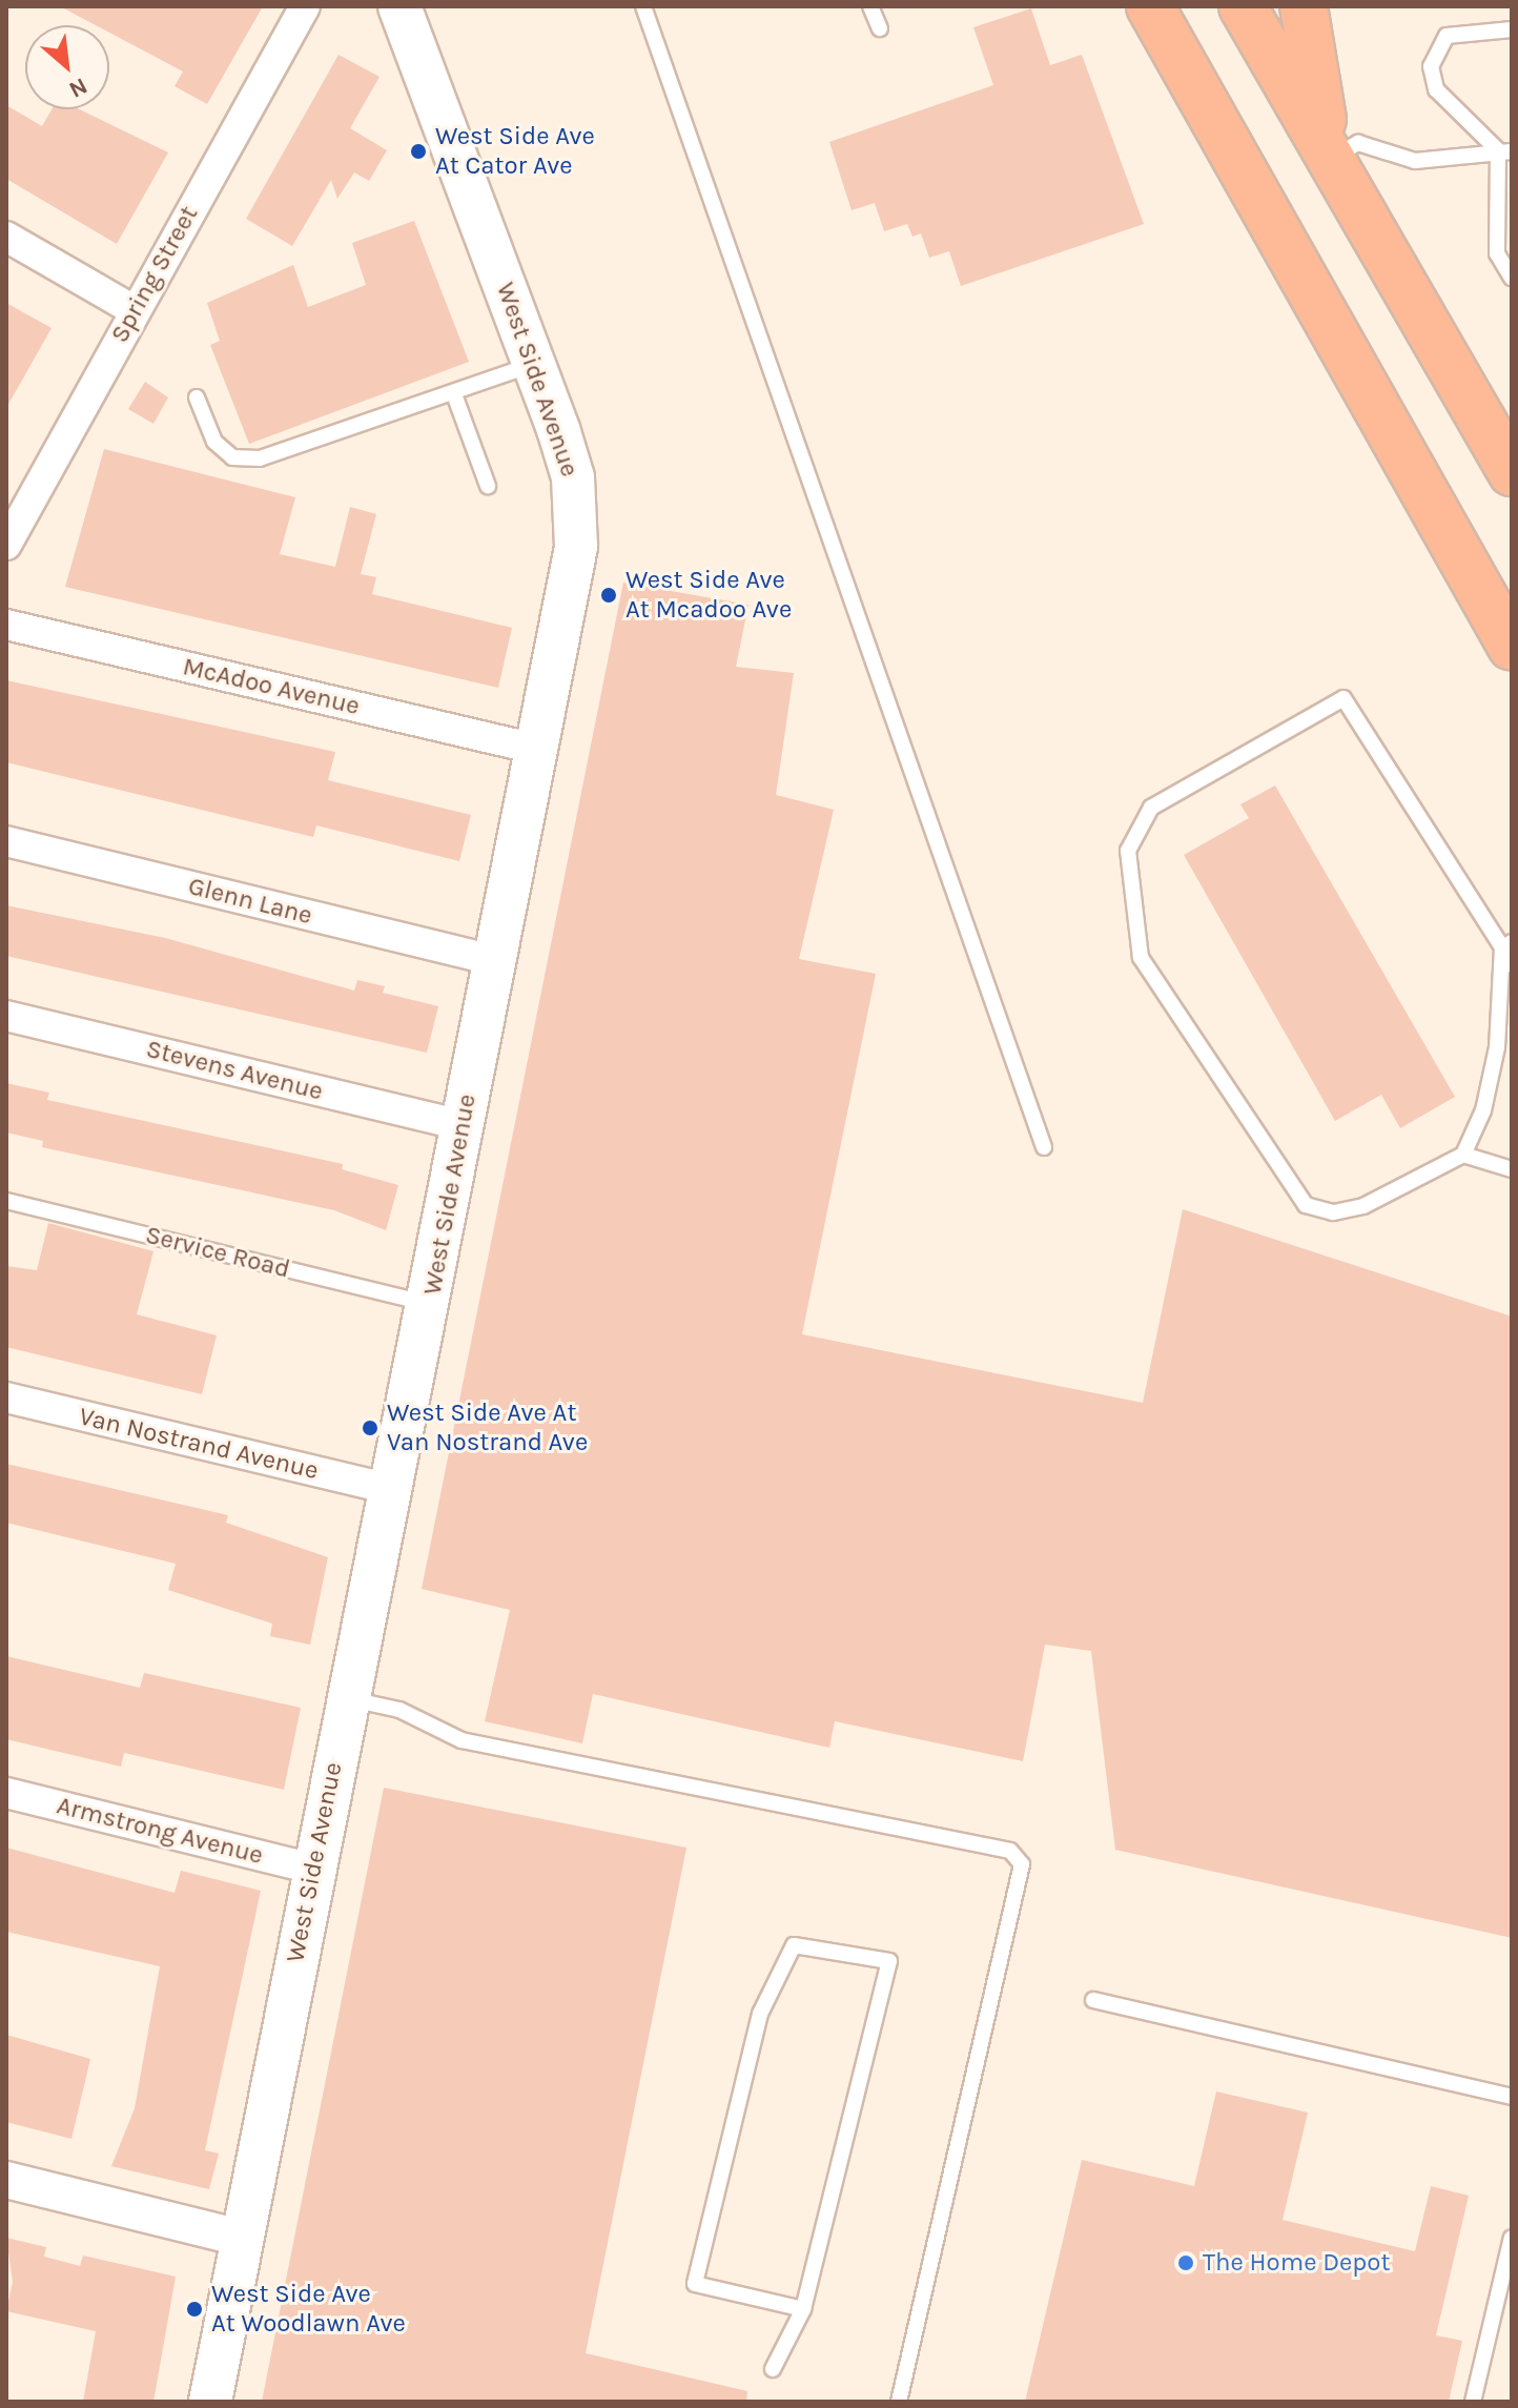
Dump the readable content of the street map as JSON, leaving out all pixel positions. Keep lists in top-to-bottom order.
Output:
{
  "streets": {
    "main road": ["West Side Avenue"],
    "street": [
      "Spring Street",
      "McAdoo Avenue",
      "Glenn Lane",
      "Stevens Avenue",
      "Van Nostrand Avenue",
      "Armstrong Avenue"
    ],
    "lane": ["Service Road"]
  },
  "crossings": [
    ["West Side Avenue", "McAdoo Avenue"],
    ["West Side Avenue", "Glenn Lane"],
    ["West Side Avenue", "Stevens Avenue"],
    ["West Side Avenue", "Service Road"],
    ["West Side Avenue", "Van Nostrand Avenue"],
    ["West Side Avenue", "Armstrong Avenue"]
  ],
  "places": [
    "West Side Ave At Cator Ave",
    "West Side Ave At Mcadoo Ave",
    "West Side Ave At Van Nostrand Ave",
    "The Home Depot",
    "West Side Ave At Woodlawn Ave"
  ],
  "north": "bottom right"
}
